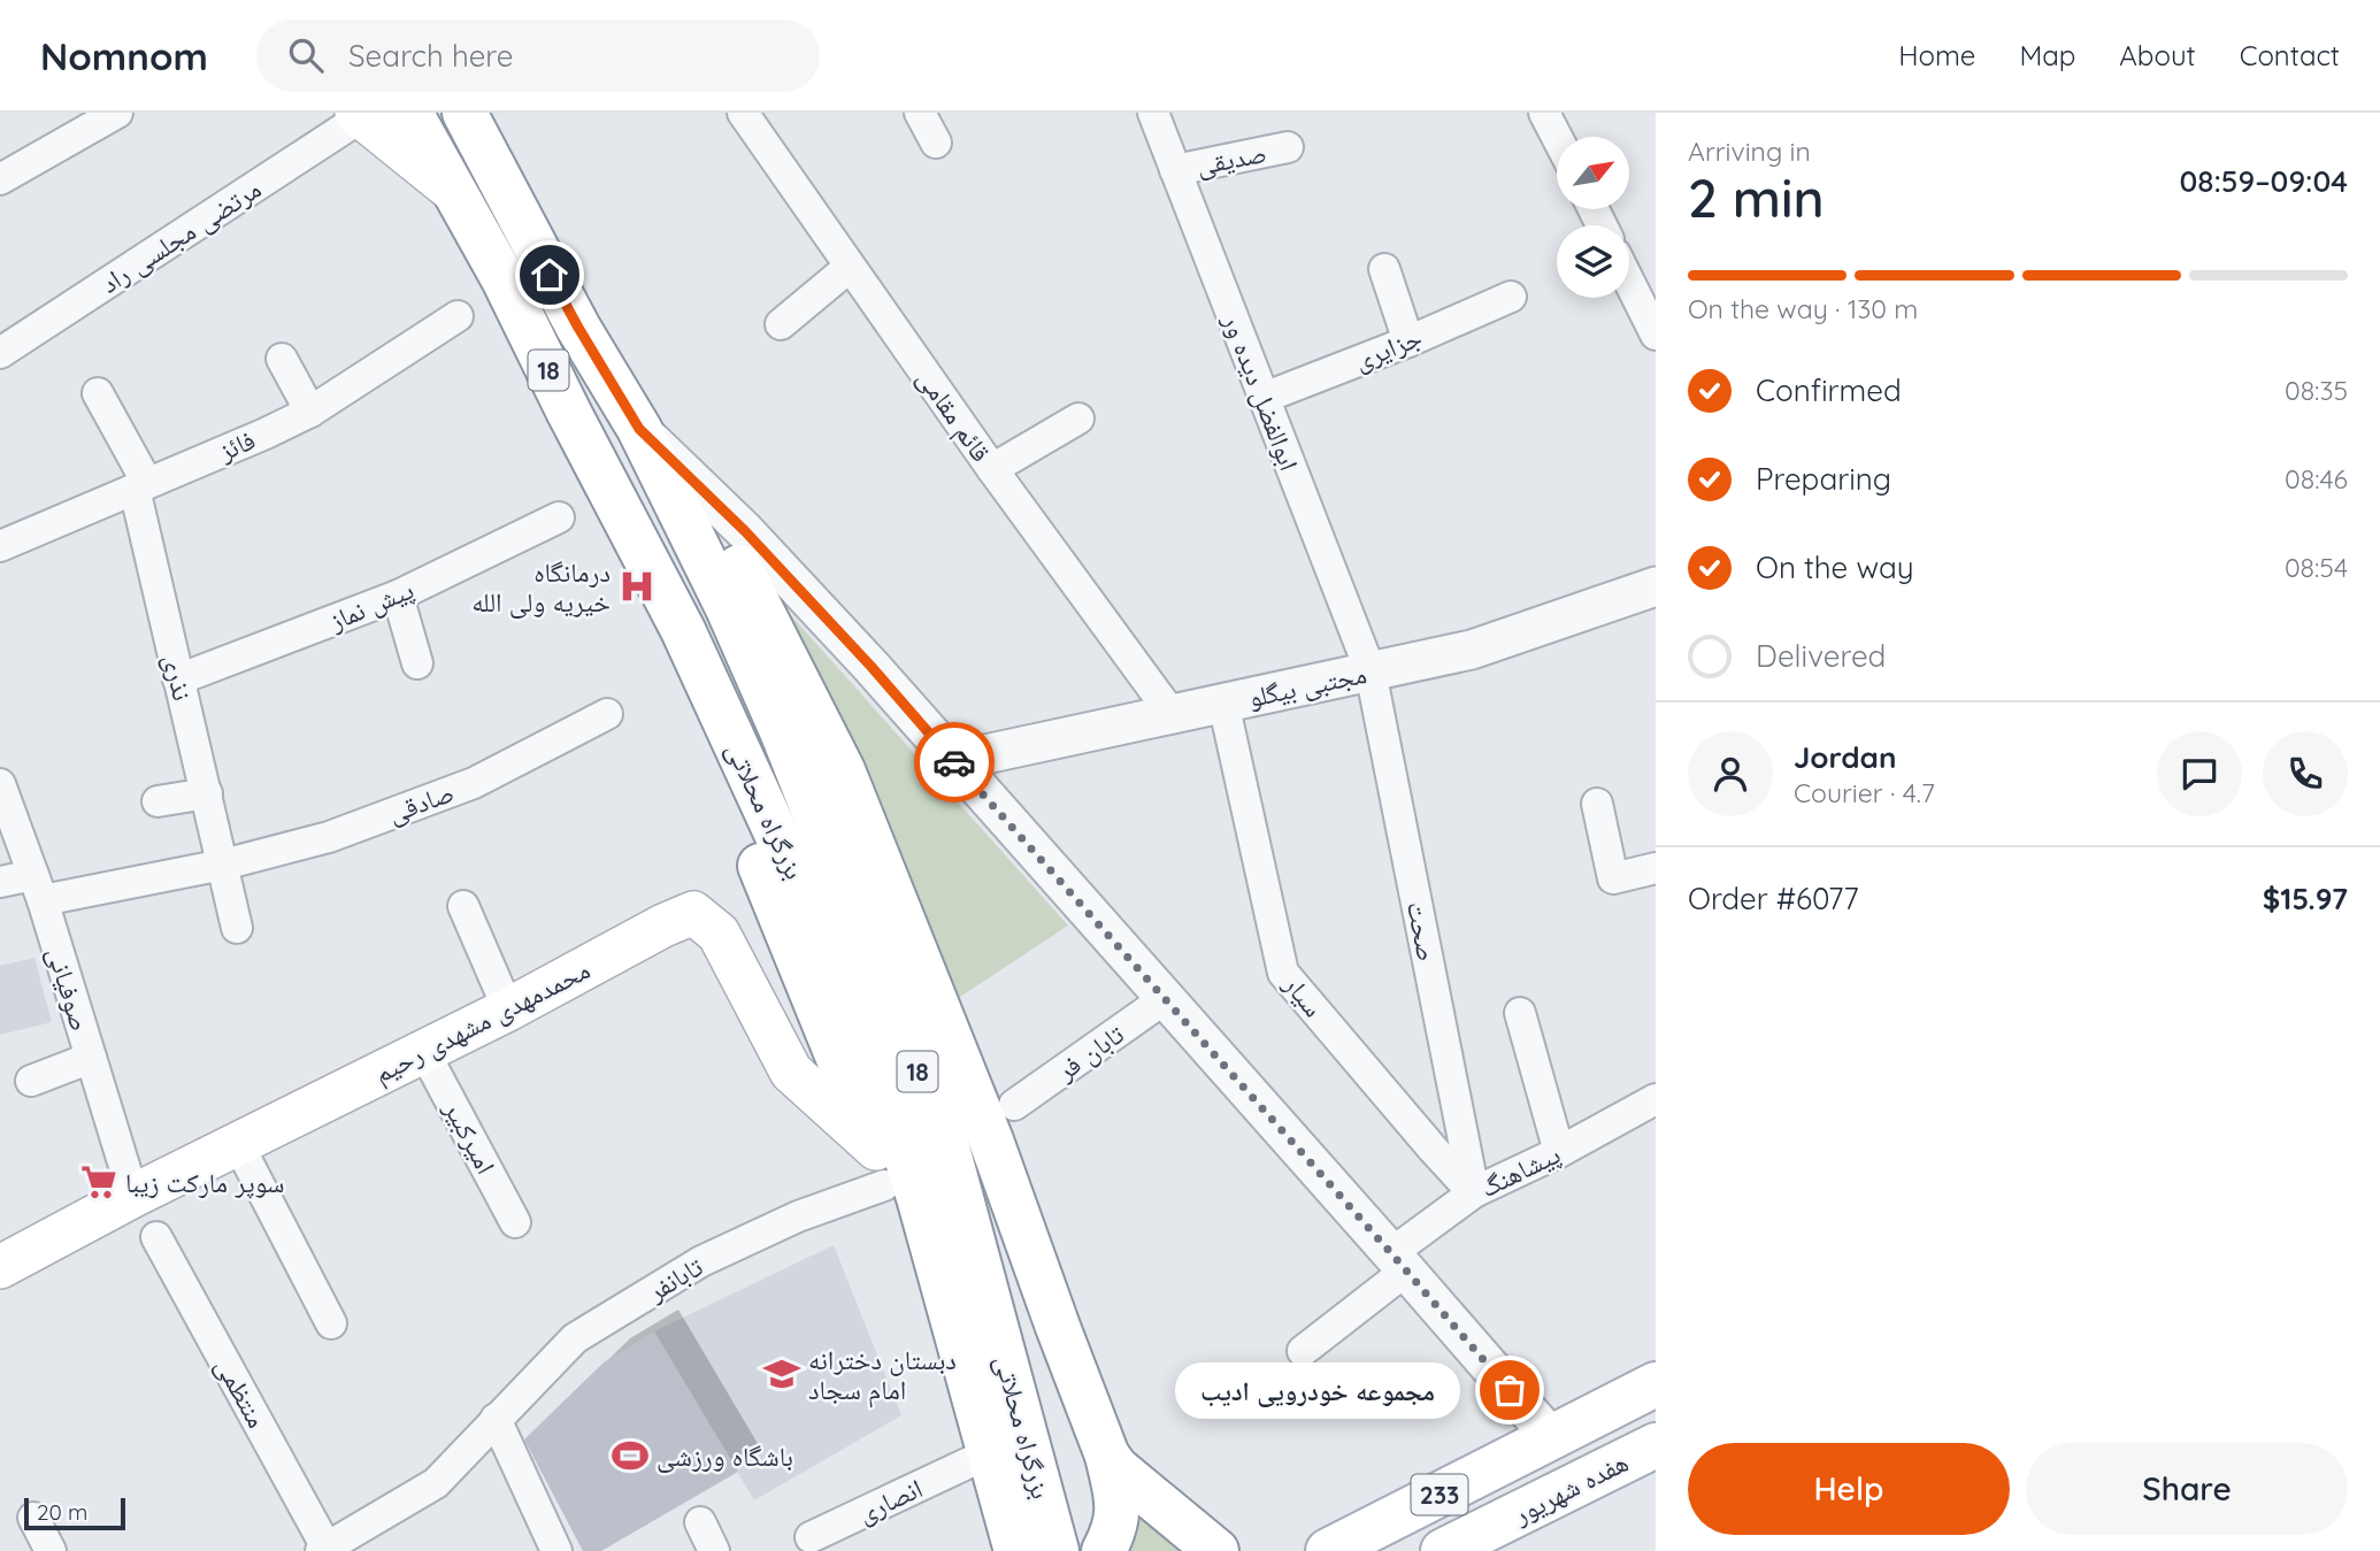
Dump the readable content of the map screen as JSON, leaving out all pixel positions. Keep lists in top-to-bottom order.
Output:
{
  "streets": {
    "main road": [
      "18",
      "بزرگراه محلاتی",
      "محمدمهدی مشهدی رحیم",
      "هفده شهریور",
      "233"
    ],
    "street": [
      "صدیقی",
      "مرتضی مجلسی راد",
      "جزایری",
      "ابوالفضل دیده ور",
      "قائم مقامی",
      "فائز",
      "پیش نماز",
      "نذری",
      "مجتبی بیگلو",
      "صادقی",
      "صحت",
      "صوفیانی",
      "سیار",
      "تابان فر",
      "امیرکبیر",
      "پیشاهنگ",
      "تابانفر",
      "منتظمی",
      "انصاری"
    ]
  },
  "crossings": [
    ["صدیقی", "ابوالفضل دیده ور"],
    ["جزایری", "ابوالفضل دیده ور"],
    ["ابوالفضل دیده ور", "مجتبی بیگلو"],
    ["ابوالفضل دیده ور", "صحت"],
    ["قائم مقامی", "مجتبی بیگلو"],
    ["فائز", "نذری"],
    ["پیش نماز", "نذری"],
    ["نذری", "صادقی"],
    ["مجتبی بیگلو", "صحت"],
    ["مجتبی بیگلو", "سیار"],
    ["صادقی", "صوفیانی"],
    ["صحت", "سیار"],
    ["صحت", "پیشاهنگ"],
    ["صوفیانی", "محمدمهدی مشهدی رحیم"],
    ["سیار", "پیشاهنگ"],
    ["محمدمهدی مشهدی رحیم", "امیرکبیر"],
    ["محمدمهدی مشهدی رحیم", "تابانفر"],
    ["تابانفر", "منتظمی"]
  ],
  "places": {
    "hospital": ["درمانگاه خیریه ولی الله"],
    "supermarket": ["سوپر مارکت زیبا"],
    "school or university": ["دبستان دخترانه امام سجاد"],
    "other": ["مجموعه خودرویی ادیب"],
    "sports": ["باشگاه ورزشی"]
  },
  "scale_bar": "20 m",
  "north": "top right",
  "page": {
    "header": "Nomnom",
    "search": "Search here",
    "nav": [
      "Home",
      "Map",
      "About",
      "Contact"
    ],
    "heading": ["2 min", "Arriving in", "08:59–09:04"],
    "panel": [
      "Jordan",
      "Courier · 4.7",
      "Order #6077",
      "$15.97"
    ],
    "bar": "On the way · 130 m",
    "list": [
      ["Confirmed", "08:35"],
      ["Preparing", "08:46"],
      ["On the way", "08:54"],
      "Delivered"
    ],
    "bubble": "مجموعه خودرویی ادیب",
    "buttons": ["Help", "Share"],
    "scale": "20 m"
  }
}
